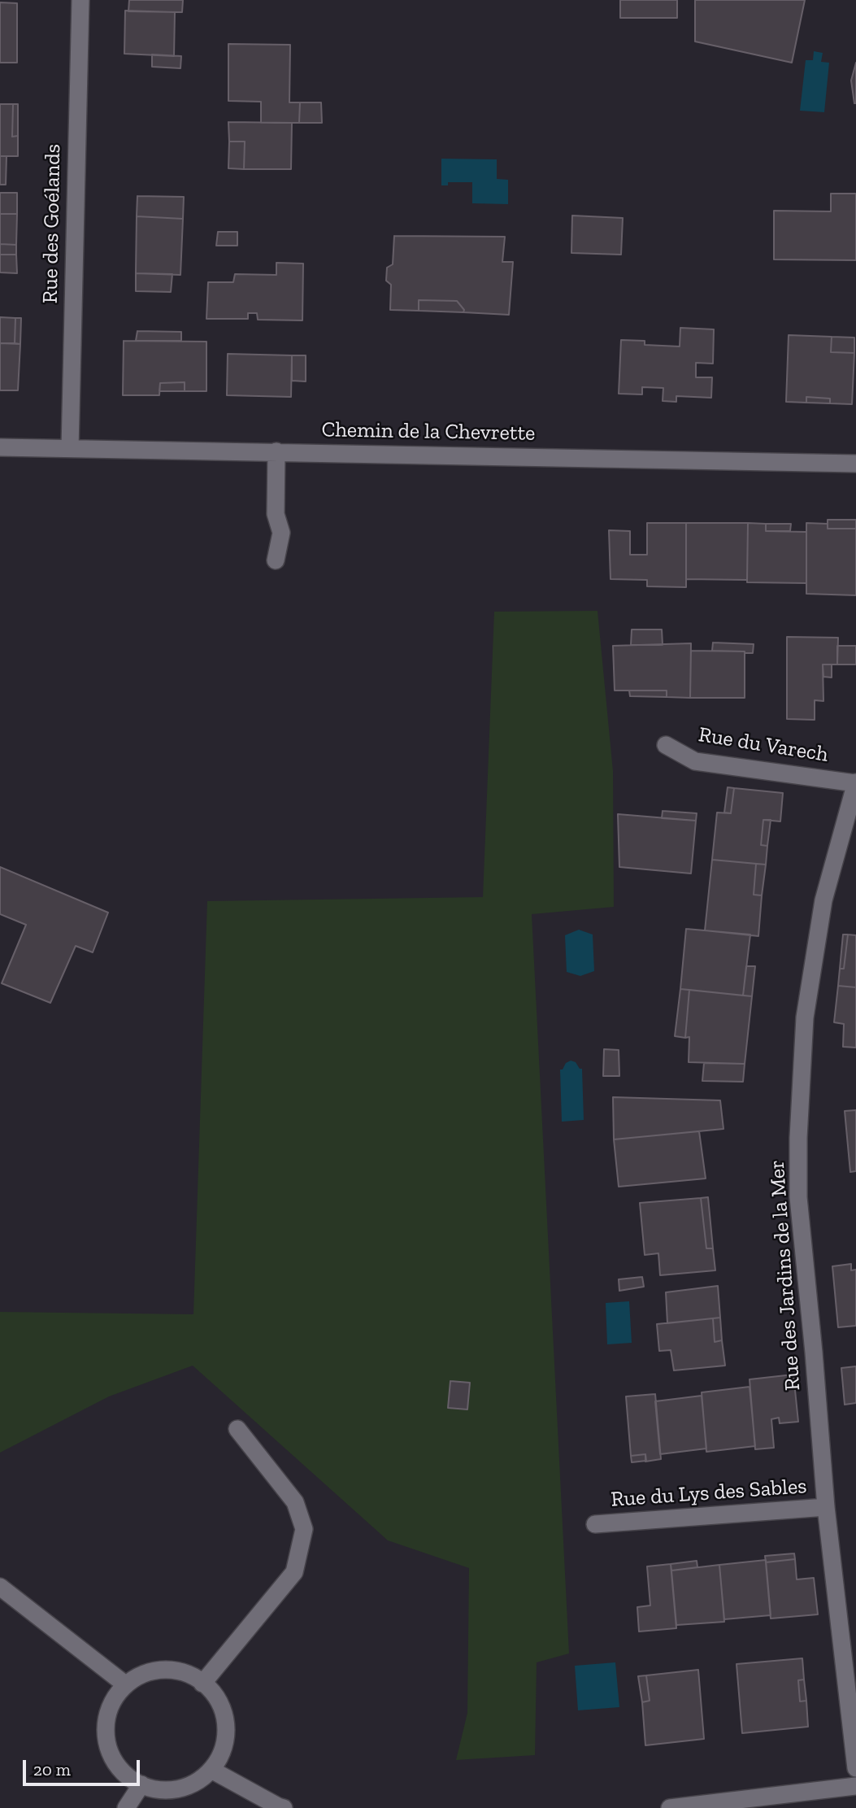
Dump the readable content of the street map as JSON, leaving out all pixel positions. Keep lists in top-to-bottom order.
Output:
{
  "streets": {
    "street": [
      "Rue des Goélands",
      "Chemin de la Chevrette",
      "Rue du Varech",
      "Rue des Jardins de la Mer",
      "Rue du Lys des Sables"
    ]
  },
  "crossings": [
    ["Rue des Goélands", "Chemin de la Chevrette"],
    ["Rue du Varech", "Rue des Jardins de la Mer"],
    ["Rue des Jardins de la Mer", "Rue du Lys des Sables"]
  ],
  "scale_bar": "20 m"
}
